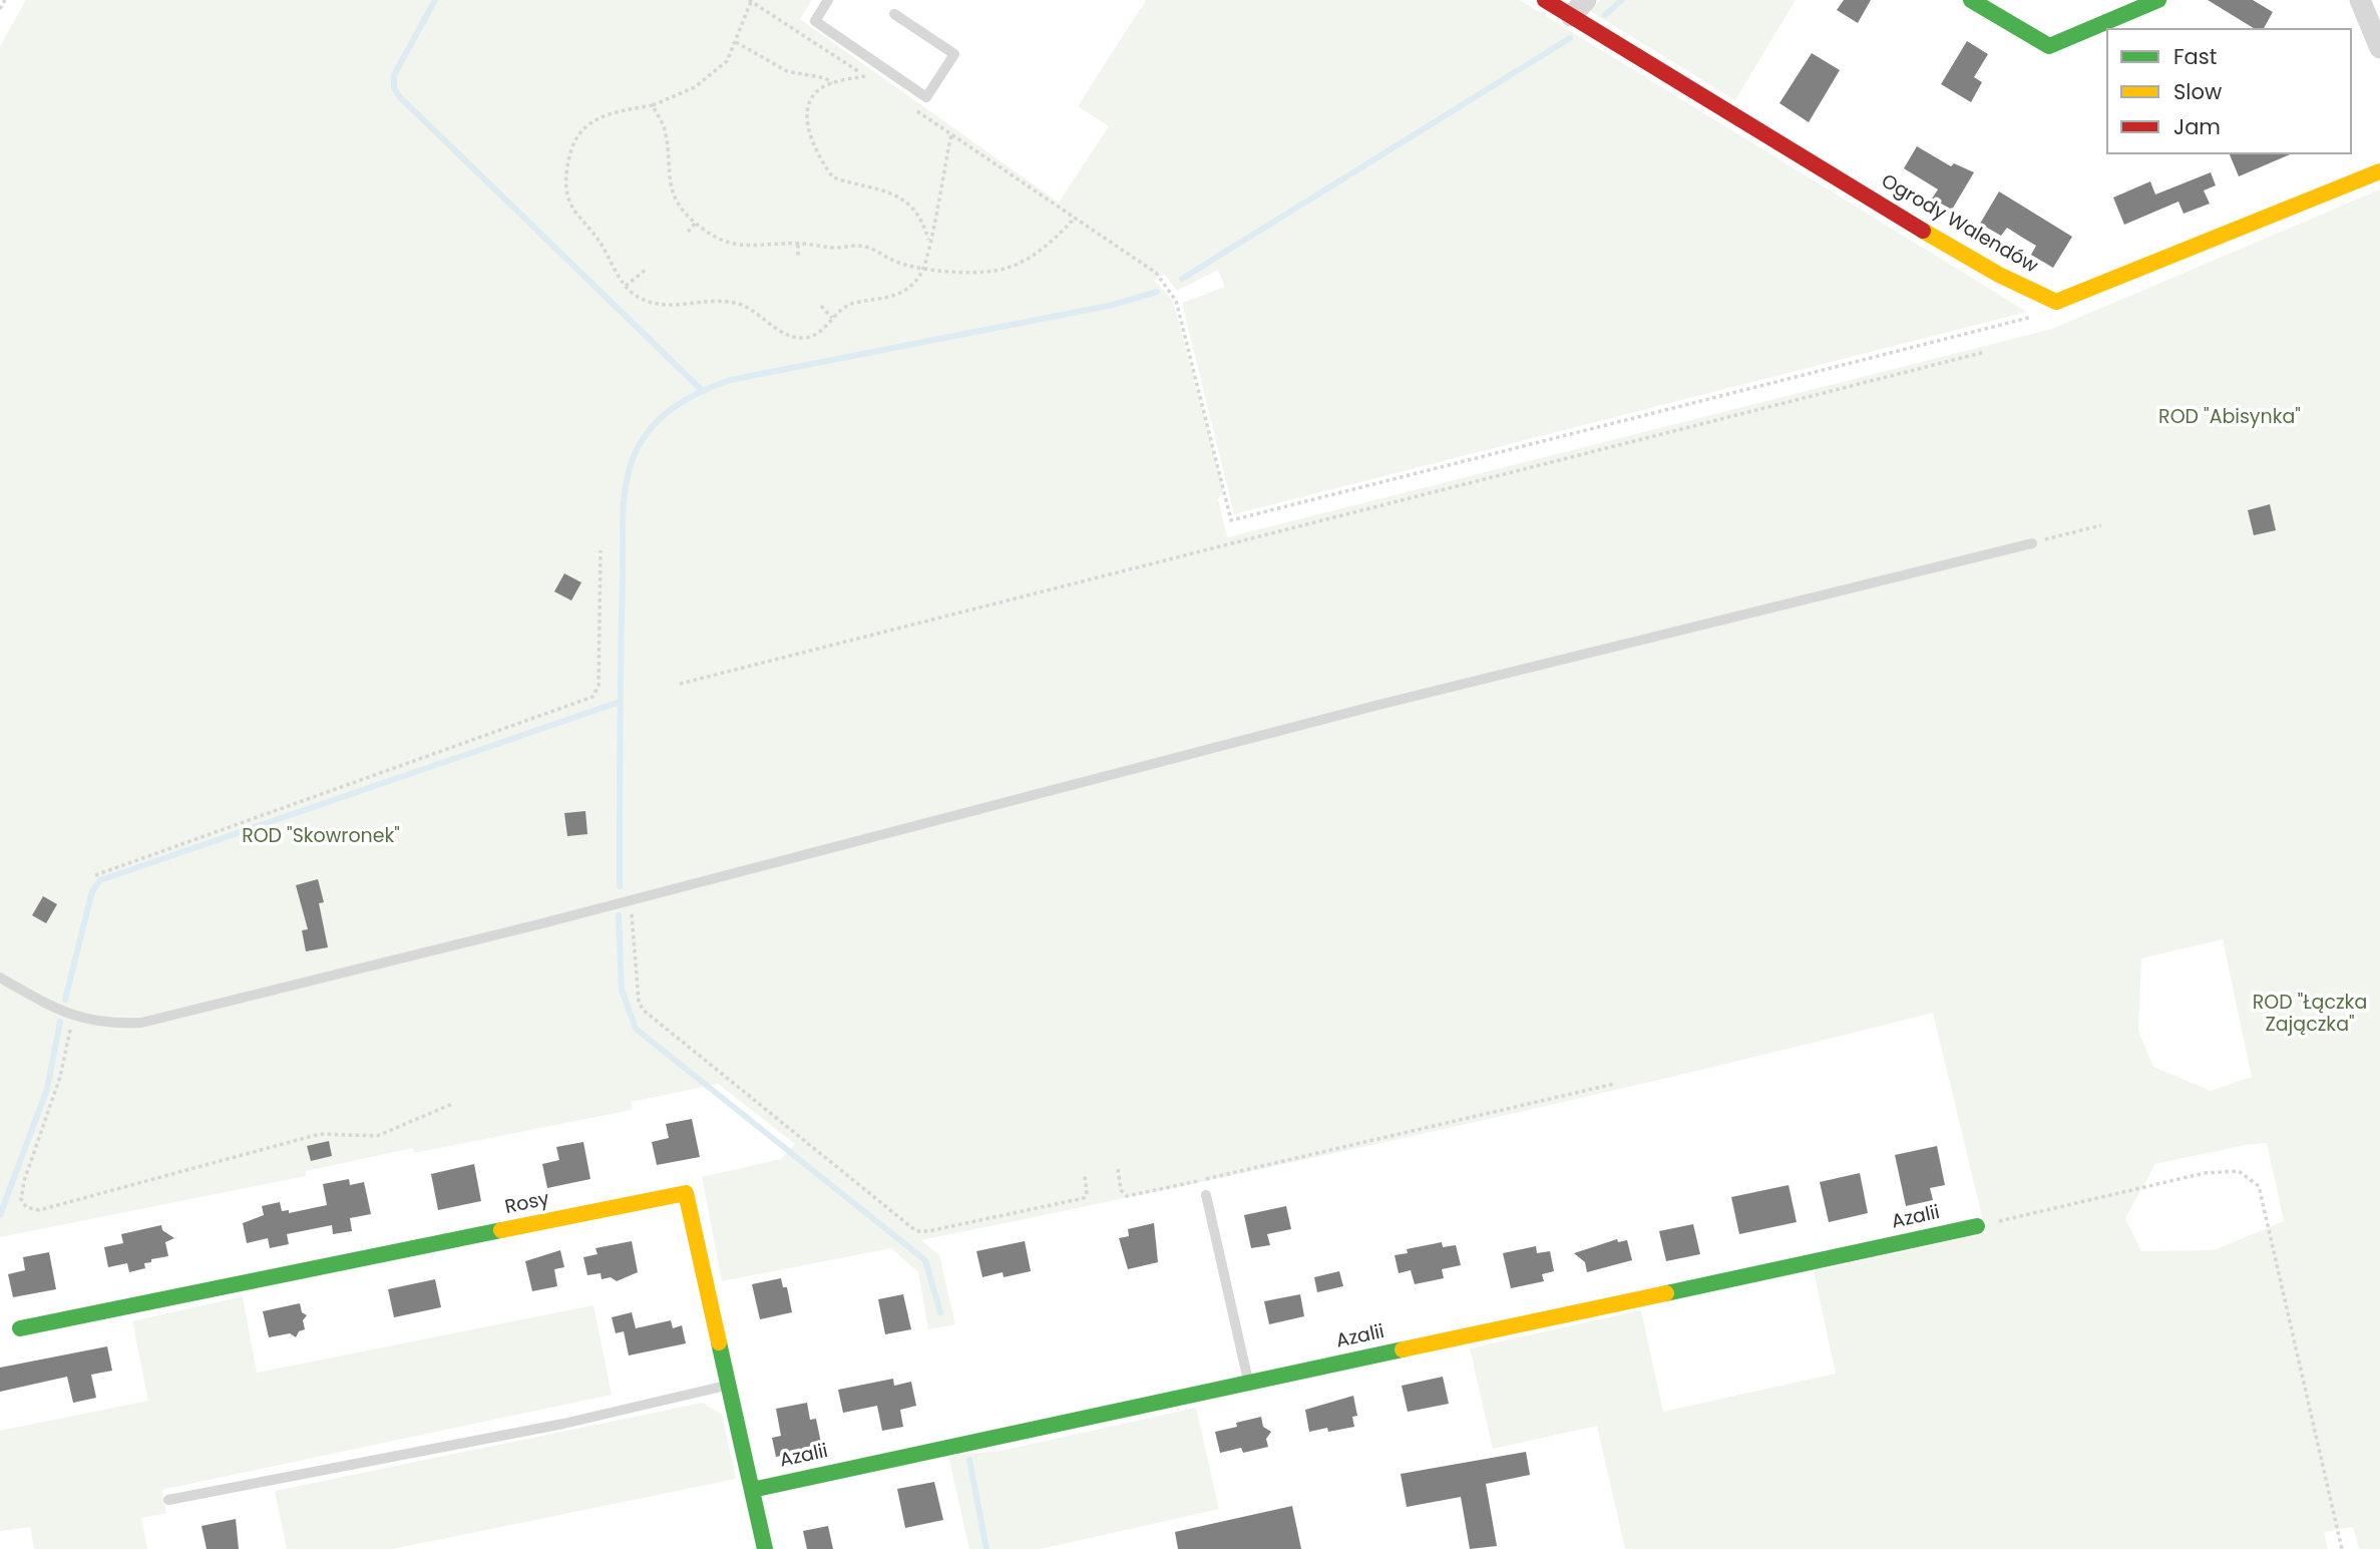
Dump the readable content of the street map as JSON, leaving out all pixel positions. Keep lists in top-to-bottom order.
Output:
{
  "streets": {
    "street": ["Ogrody Walendów", "Rosy", "Azalii"]
  },
  "crossings": [
    ["Rosy", "Azalii"]
  ],
  "parks": ["ROD \"Abisynka\"", "ROD \"Skowronek\"", "ROD \"Łączka Zajączka\""],
  "legend": ["Fast", "Slow", "Jam"]
}
